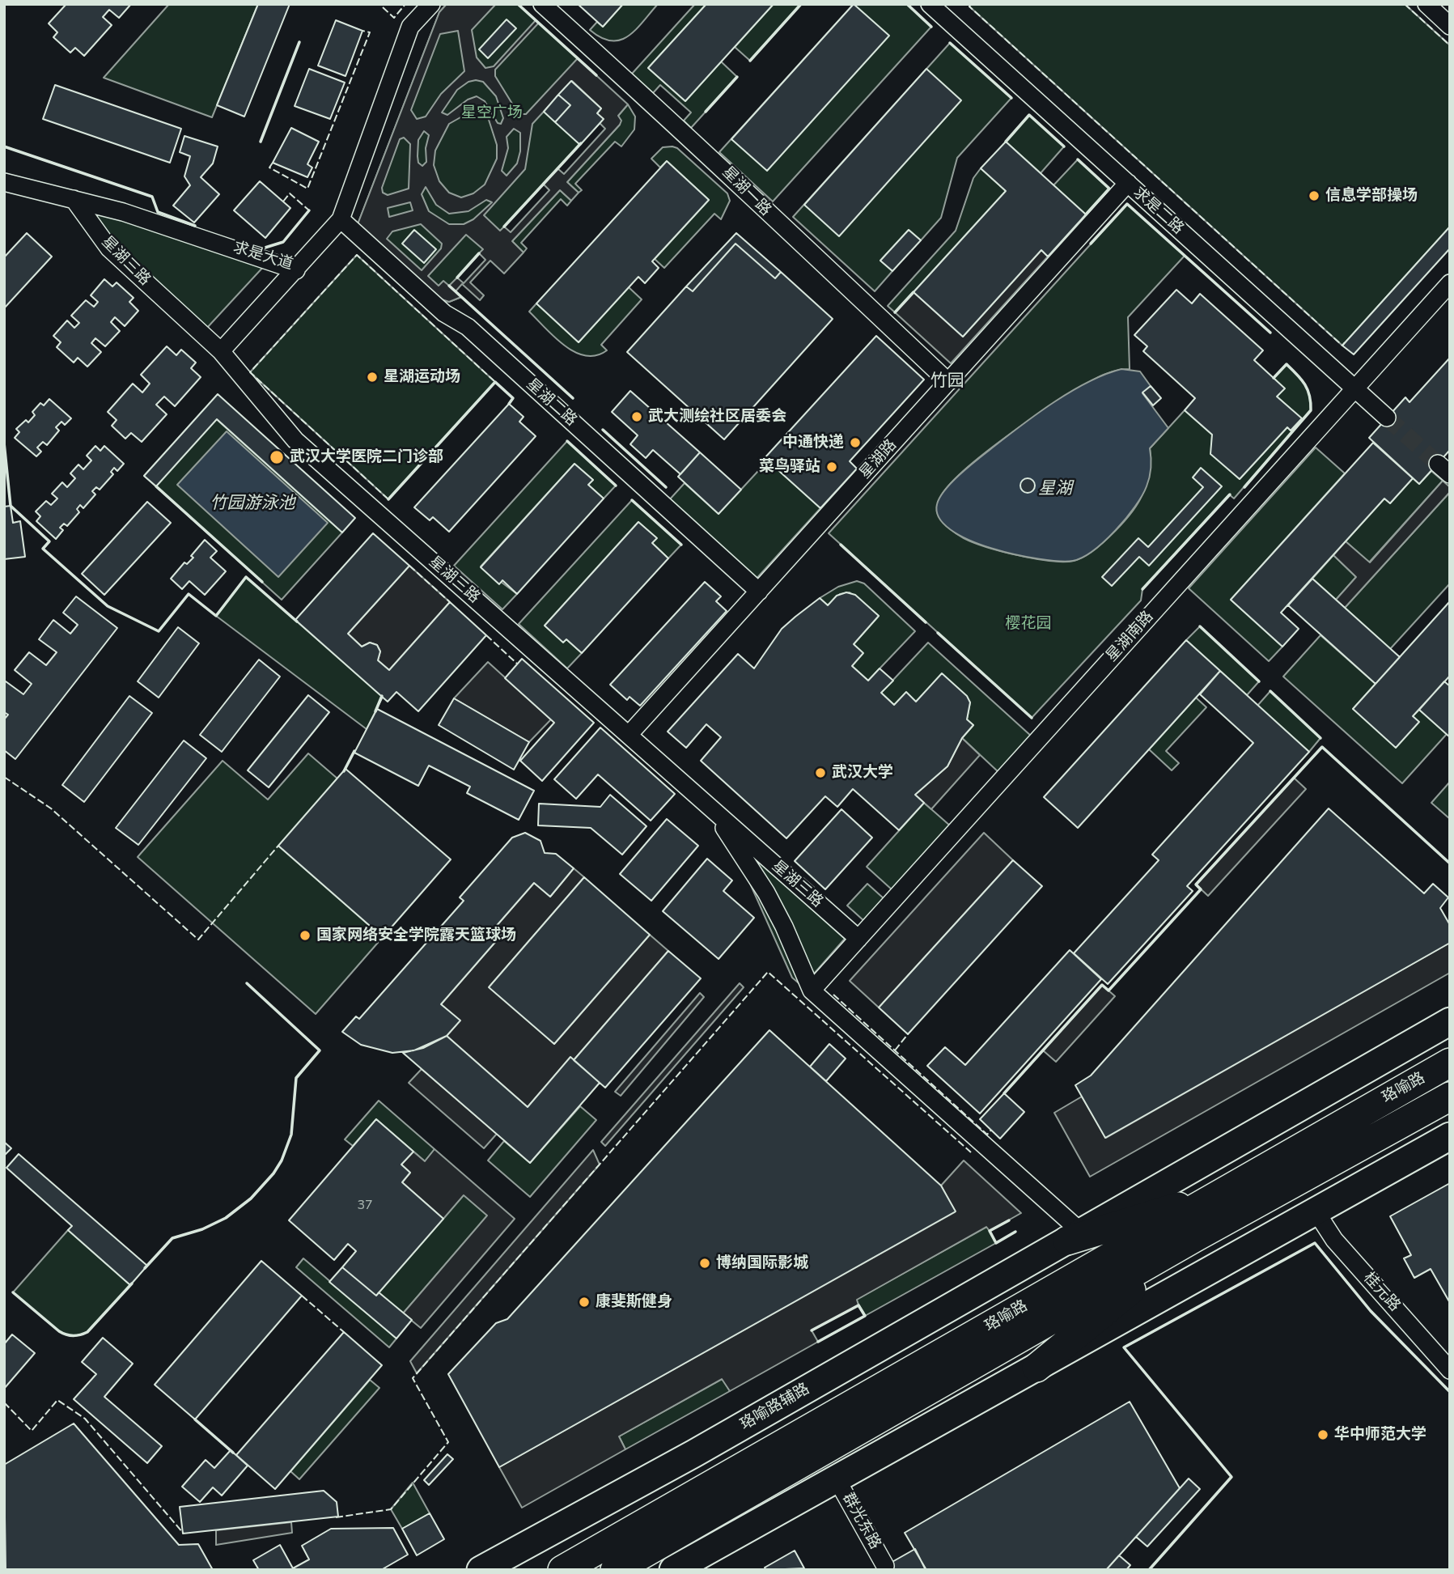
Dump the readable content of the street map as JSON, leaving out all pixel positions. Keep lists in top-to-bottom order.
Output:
{
  "streets": {
    "highway": ["珞喻路"],
    "main road": ["珞喻路辅路"],
    "street": [
      "星湖一路",
      "求是二路",
      "求是大道",
      "星湖三路",
      "星湖二路",
      "星湖路",
      "星湖南路",
      "桂元路",
      "群光东路"
    ]
  },
  "crossings": [
    ["星湖一路", "星湖路"],
    ["求是二路", "星湖路"],
    ["求是二路", "星湖南路"],
    ["求是大道", "星湖三路"],
    ["求是大道", "星湖二路"],
    ["星湖三路", "星湖路"],
    ["星湖三路", "星湖南路"],
    ["星湖二路", "星湖路"]
  ],
  "districts": ["竹园"],
  "water": ["星湖", "竹园游泳池"],
  "parks": ["星空广场", "樱花园"],
  "places": [
    "信息学部操场",
    "星湖运动场",
    "武大测绘社区居委会",
    "中通快递",
    "武汉大学医院二门诊部",
    "菜鸟驿站",
    "武汉大学",
    "国家网络安全学院露天篮球场",
    "博纳国际影城",
    "康斐斯健身",
    "华中师范大学"
  ],
  "house_numbers": ["37"]
}
